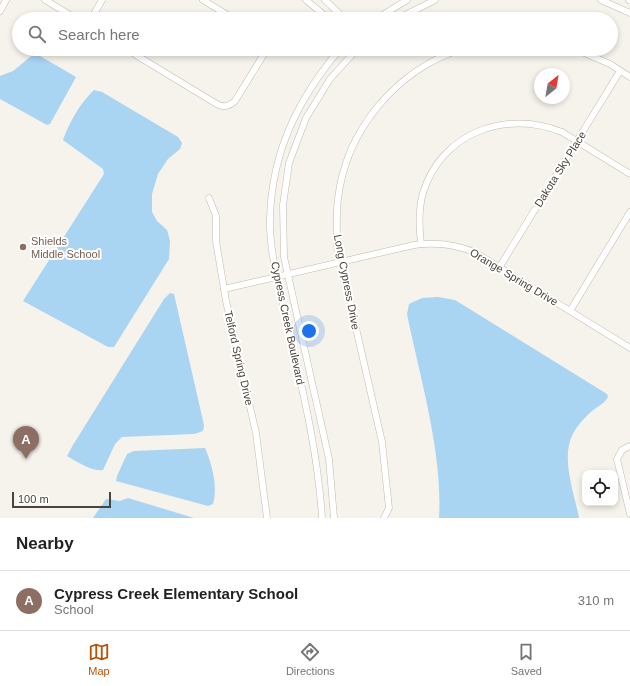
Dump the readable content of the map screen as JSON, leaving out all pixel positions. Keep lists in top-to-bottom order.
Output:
{
  "streets": {
    "street": [
      "Dakota Sky Place",
      "Orange Spring Drive",
      "Long Cypress Drive",
      "Cypress Creek Boulevard",
      "Telford Spring Drive"
    ]
  },
  "crossings": [
    ["Dakota Sky Place", "Orange Spring Drive"],
    ["Orange Spring Drive", "Long Cypress Drive"],
    ["Orange Spring Drive", "Cypress Creek Boulevard"],
    ["Orange Spring Drive", "Telford Spring Drive"]
  ],
  "places": ["Shields Middle School"],
  "scale_bar": "100 m",
  "north": "top right",
  "page": {
    "search": "Search here",
    "pins": "A",
    "scale": "100 m",
    "heading": "Nearby",
    "list": [
      {
        "mark": "A",
        "name": "Cypress Creek Elementary School",
        "note": "School",
        "value": "310 m"
      }
    ],
    "nav": ["Map", "Directions", "Saved"]
  }
}
